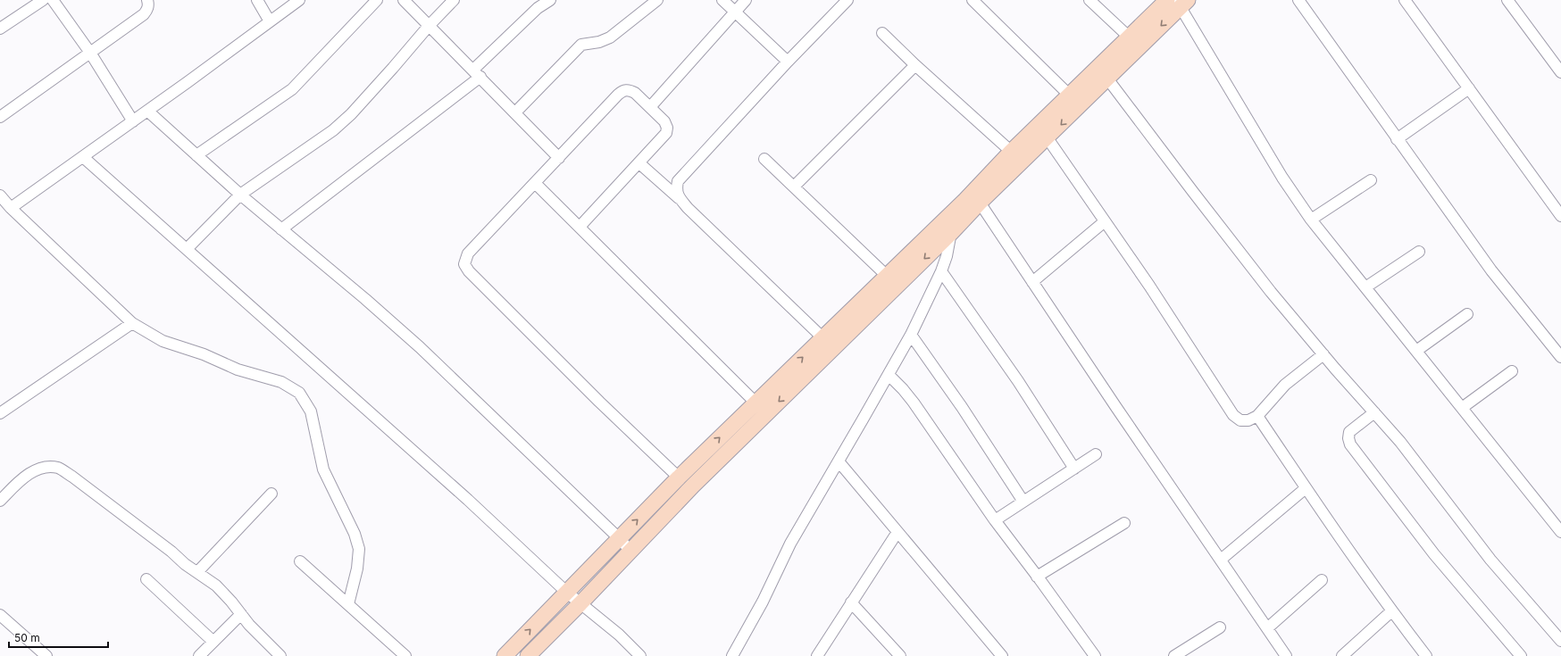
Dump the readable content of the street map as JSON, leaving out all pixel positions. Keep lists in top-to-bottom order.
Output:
{
  "scale_bar": "50 m"
}
